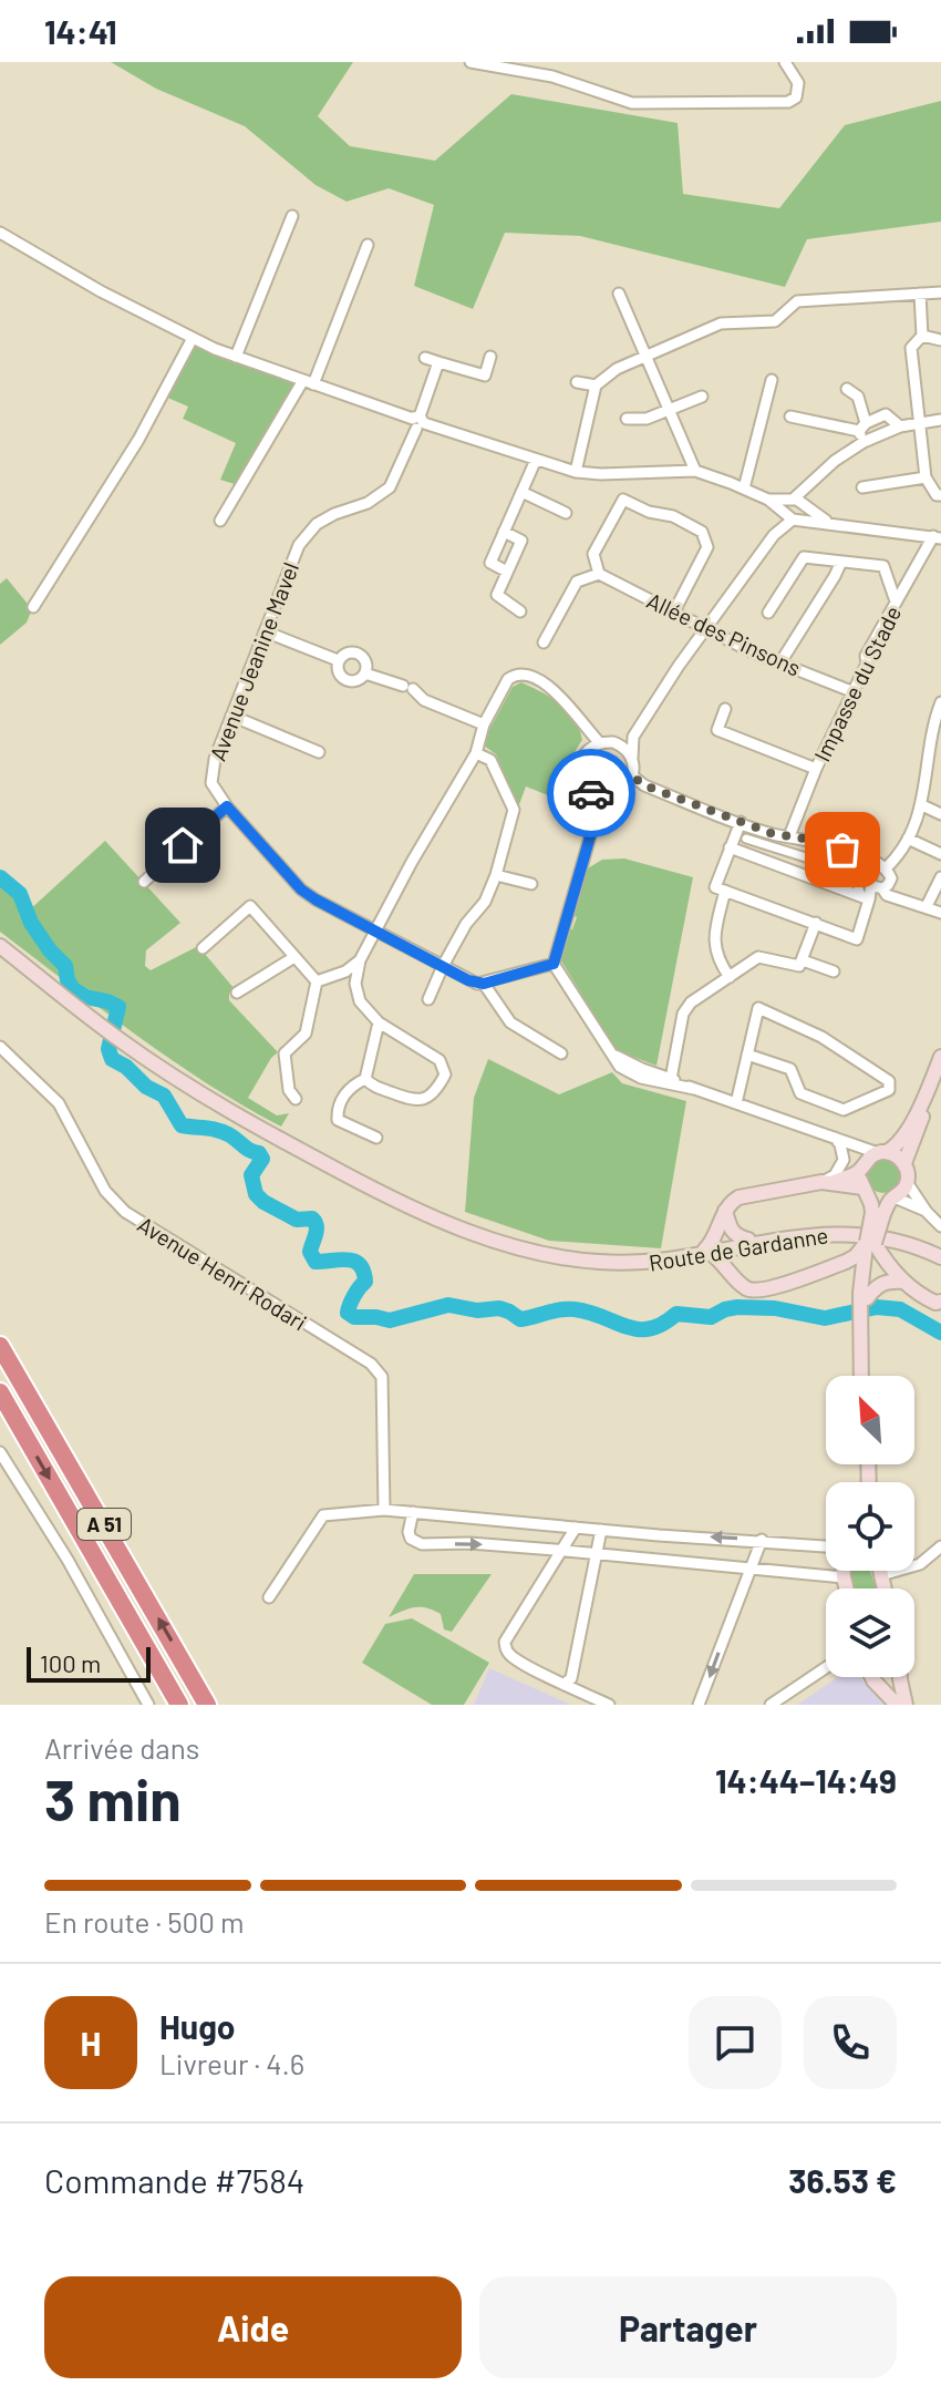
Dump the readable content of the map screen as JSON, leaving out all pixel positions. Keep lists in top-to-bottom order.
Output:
{
  "streets": {
    "highway": ["A 51"],
    "main road": ["Route de Gardanne"],
    "street": [
      "Allée des Pinsons",
      "Avenue Jeanine Mavel",
      "Impasse du Stade",
      "Avenue Henri Rodari"
    ]
  },
  "crossings": [
    ["Allée des Pinsons", "Impasse du Stade"]
  ],
  "scale_bar": "100 m",
  "north": "top left",
  "page": {
    "status": "14:41",
    "scale": "100 m",
    "heading": ["3 min", "Arrivée dans", "14:44–14:49"],
    "panel": [
      "Hugo",
      "Livreur · 4.6",
      "Commande #7584",
      "36.53 €"
    ],
    "bar": "En route · 500 m",
    "round": "H",
    "buttons": ["Aide", "Partager"]
  }
}
